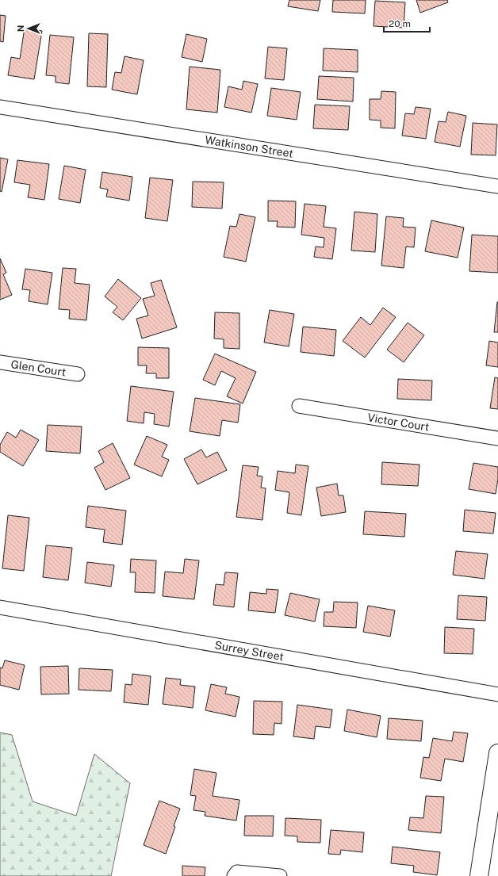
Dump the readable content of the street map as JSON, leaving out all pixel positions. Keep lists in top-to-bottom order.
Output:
{
  "streets": {
    "street": [
      "Watkinson Street",
      "Glen Court",
      "Victor Court",
      "Surrey Street"
    ]
  },
  "scale_bar": "20 m",
  "north": "left"
}
